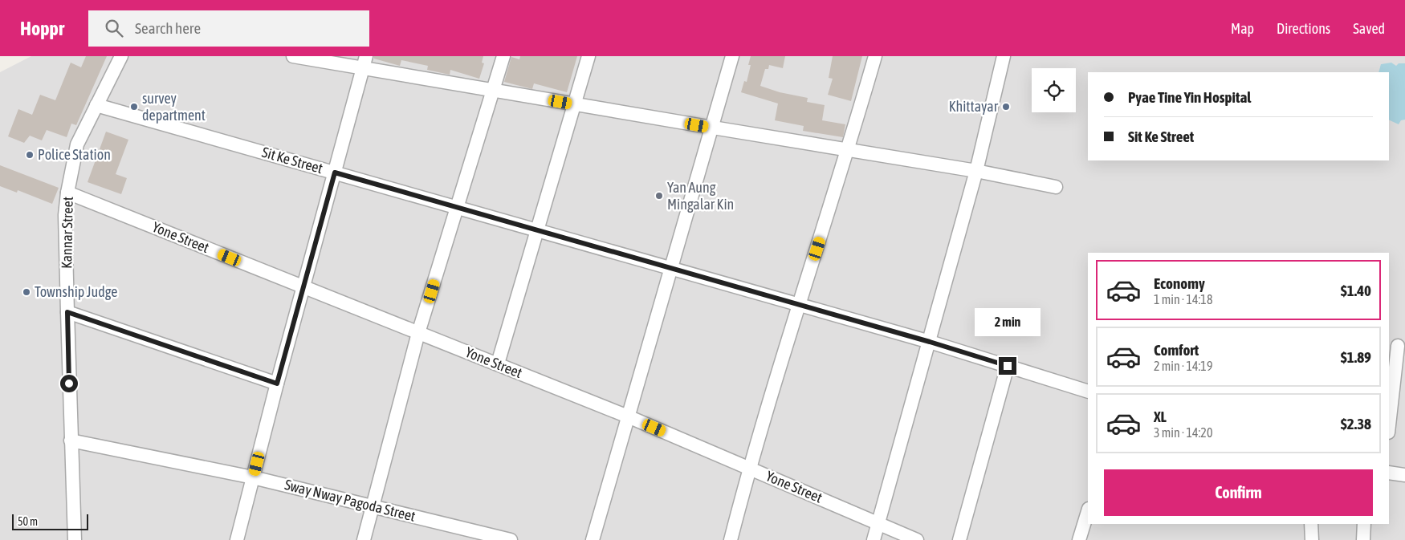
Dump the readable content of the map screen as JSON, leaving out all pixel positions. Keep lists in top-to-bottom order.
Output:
{
  "streets": {
    "street": [
      "Sit Ke Street",
      "Kannar Street",
      "Yone Street",
      "Sway Nway Pagoda Street"
    ]
  },
  "crossings": [
    ["Sit Ke Street", "Kannar Street"],
    ["Kannar Street", "Yone Street"],
    ["Kannar Street", "Sway Nway Pagoda Street"]
  ],
  "places": [
    "survey department",
    "Khittayar",
    "Police Station",
    "Yan Aung Mingalar Kin",
    "Township Judge"
  ],
  "scale_bar": "50 m",
  "page": {
    "header": "Hoppr",
    "search": "Search here",
    "nav": ["Map", "Directions", "Saved"],
    "banner": ["Pyae Tine Yin Hospital", "Sit Ke Street"],
    "list": [
      {
        "name": "Economy",
        "note": "1 min · 14:18",
        "value": "$1.40"
      },
      {
        "name": "Comfort",
        "note": "2 min · 14:19",
        "value": "$1.89"
      },
      {
        "name": "XL",
        "note": "3 min · 14:20",
        "value": "$2.38"
      }
    ],
    "bubble": "2 min",
    "buttons": "Confirm",
    "scale": "50 m"
  }
}
